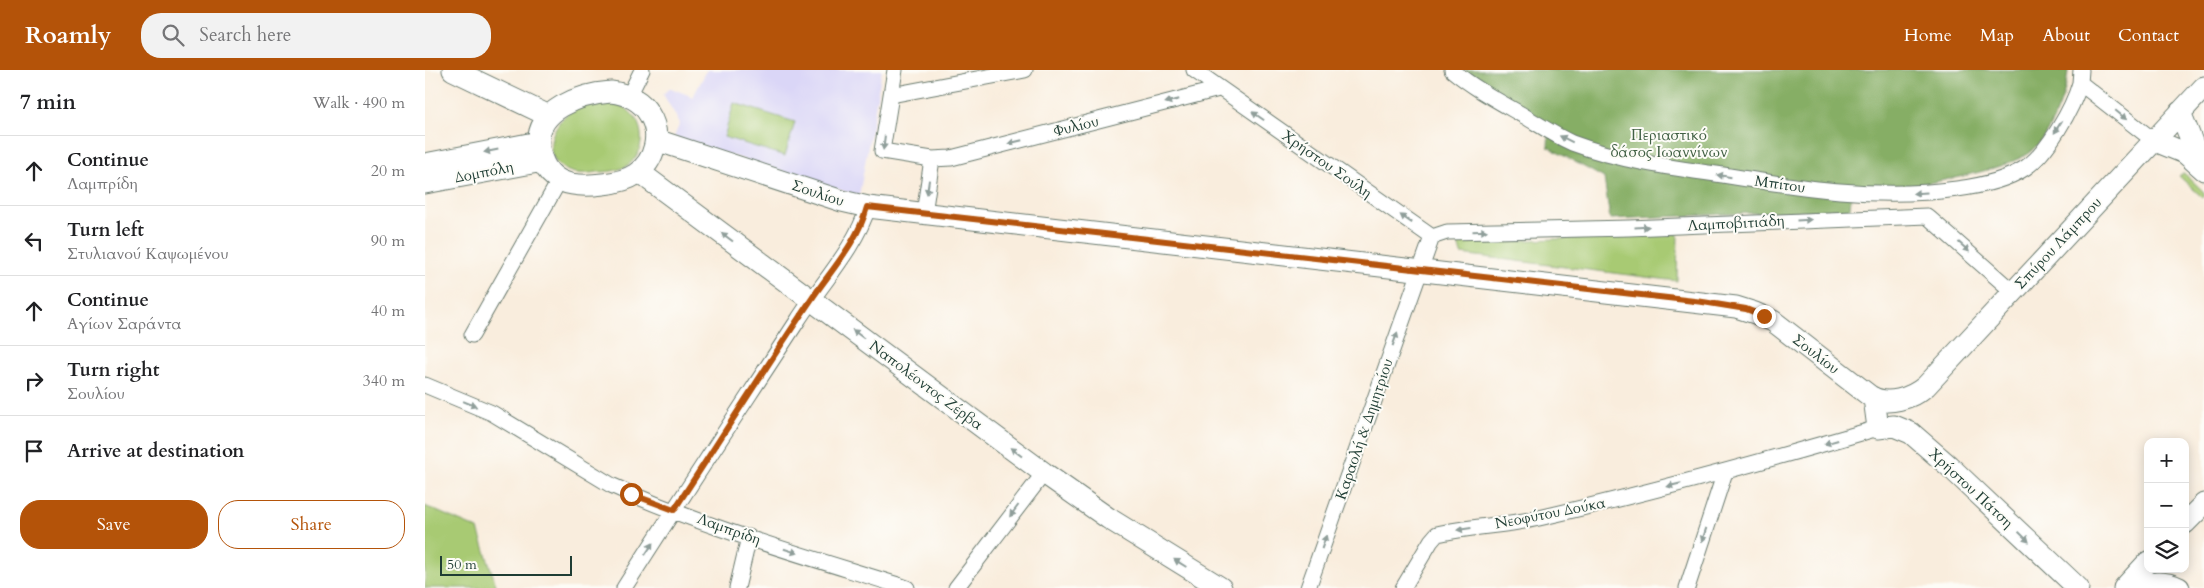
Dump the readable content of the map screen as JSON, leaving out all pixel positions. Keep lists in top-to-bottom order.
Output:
{
  "streets": {
    "main road": [
      "Δομπόλη",
      "Σουλίου",
      "Σπύρου Λάμπρου",
      "Ναπολέοντος Ζέρβα",
      "Χρήστου Πάτση"
    ],
    "street": [
      "Φυλίου",
      "Χρήστου Σούλη",
      "Μπίτου",
      "Λαμποβιτιάδη",
      "Καραολή & Δημητρίου",
      "Νεοφύτου Δούκα",
      "Λαμπρίδη"
    ]
  },
  "crossings": [
    ["Φυλίου", "Χρήστου Σούλη"],
    ["Χρήστου Σούλη", "Λαμποβιτιάδη"],
    ["Δομπόλη", "Σουλίου"],
    ["Δομπόλη", "Ναπολέοντος Ζέρβα"],
    ["Σουλίου", "Ναπολέοντος Ζέρβα"],
    ["Σουλίου", "Καραολή & Δημητρίου"],
    ["Λαμποβιτιάδη", "Σπύρου Λάμπρου"],
    ["Χρήστου Πάτση", "Νεοφύτου Δούκα"]
  ],
  "one_way": [
    "Χρήστου Σούλη",
    "Μπίτου",
    "Λαμποβιτιάδη",
    "Ναπολέοντος Ζέρβα",
    "Καραολή & Δημητρίου",
    "Χρήστου Πάτση",
    "Νεοφύτου Δούκα",
    "Λαμπρίδη"
  ],
  "parks": ["Περιαστικό δάσος Ιωαννίνων"],
  "scale_bar": "50 m",
  "page": {
    "header": "Roamly",
    "search": "Search here",
    "nav": [
      "Home",
      "Map",
      "About",
      "Contact"
    ],
    "heading": ["7 min", "Walk · 490 m"],
    "list": [
      ["Continue", "Λαμπρίδη", "20 m"],
      ["Turn left", "Στυλιανού Καψωμένου", "90 m"],
      ["Continue", "Αγίων Σαράντα", "40 m"],
      ["Turn right", "Σουλίου", "340 m"],
      "Arrive at destination"
    ],
    "map_buttons": ["+", "−"],
    "buttons": ["Save", "Share"],
    "scale": "50 m"
  }
}
